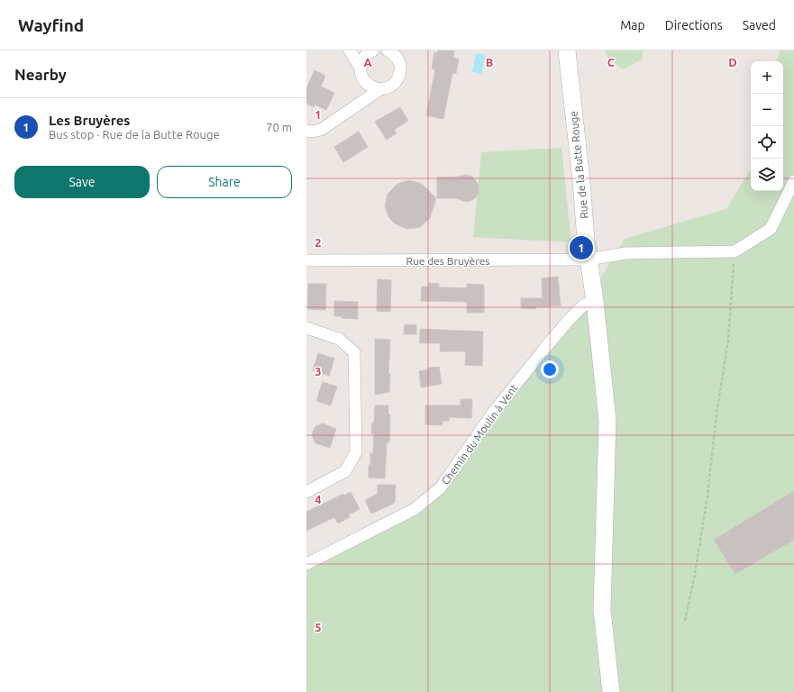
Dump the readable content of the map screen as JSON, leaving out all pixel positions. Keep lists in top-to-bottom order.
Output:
{
  "streets": {
    "street": ["Rue de la Butte Rouge", "Rue des Bruyères", "Chemin du Moulin à Vent"]
  },
  "crossings": [
    ["Rue de la Butte Rouge", "Rue des Bruyères"],
    ["Rue de la Butte Rouge", "Chemin du Moulin à Vent"]
  ],
  "page": {
    "header": "Wayfind",
    "nav": ["Map", "Directions", "Saved"],
    "heading": "Nearby",
    "map_buttons": ["+", "−"],
    "list": [
      {
        "mark": "1",
        "name": "Les Bruyères",
        "note": "Bus stop · Rue de la Butte Rouge",
        "value": "70 m"
      }
    ],
    "buttons": ["Save", "Share"],
    "pins": "1"
  },
  "grid": {
    "columns": [
      "A",
      "B",
      "C",
      "D"
    ],
    "rows": [
      "1",
      "2",
      "3",
      "4",
      "5"
    ]
  }
}
